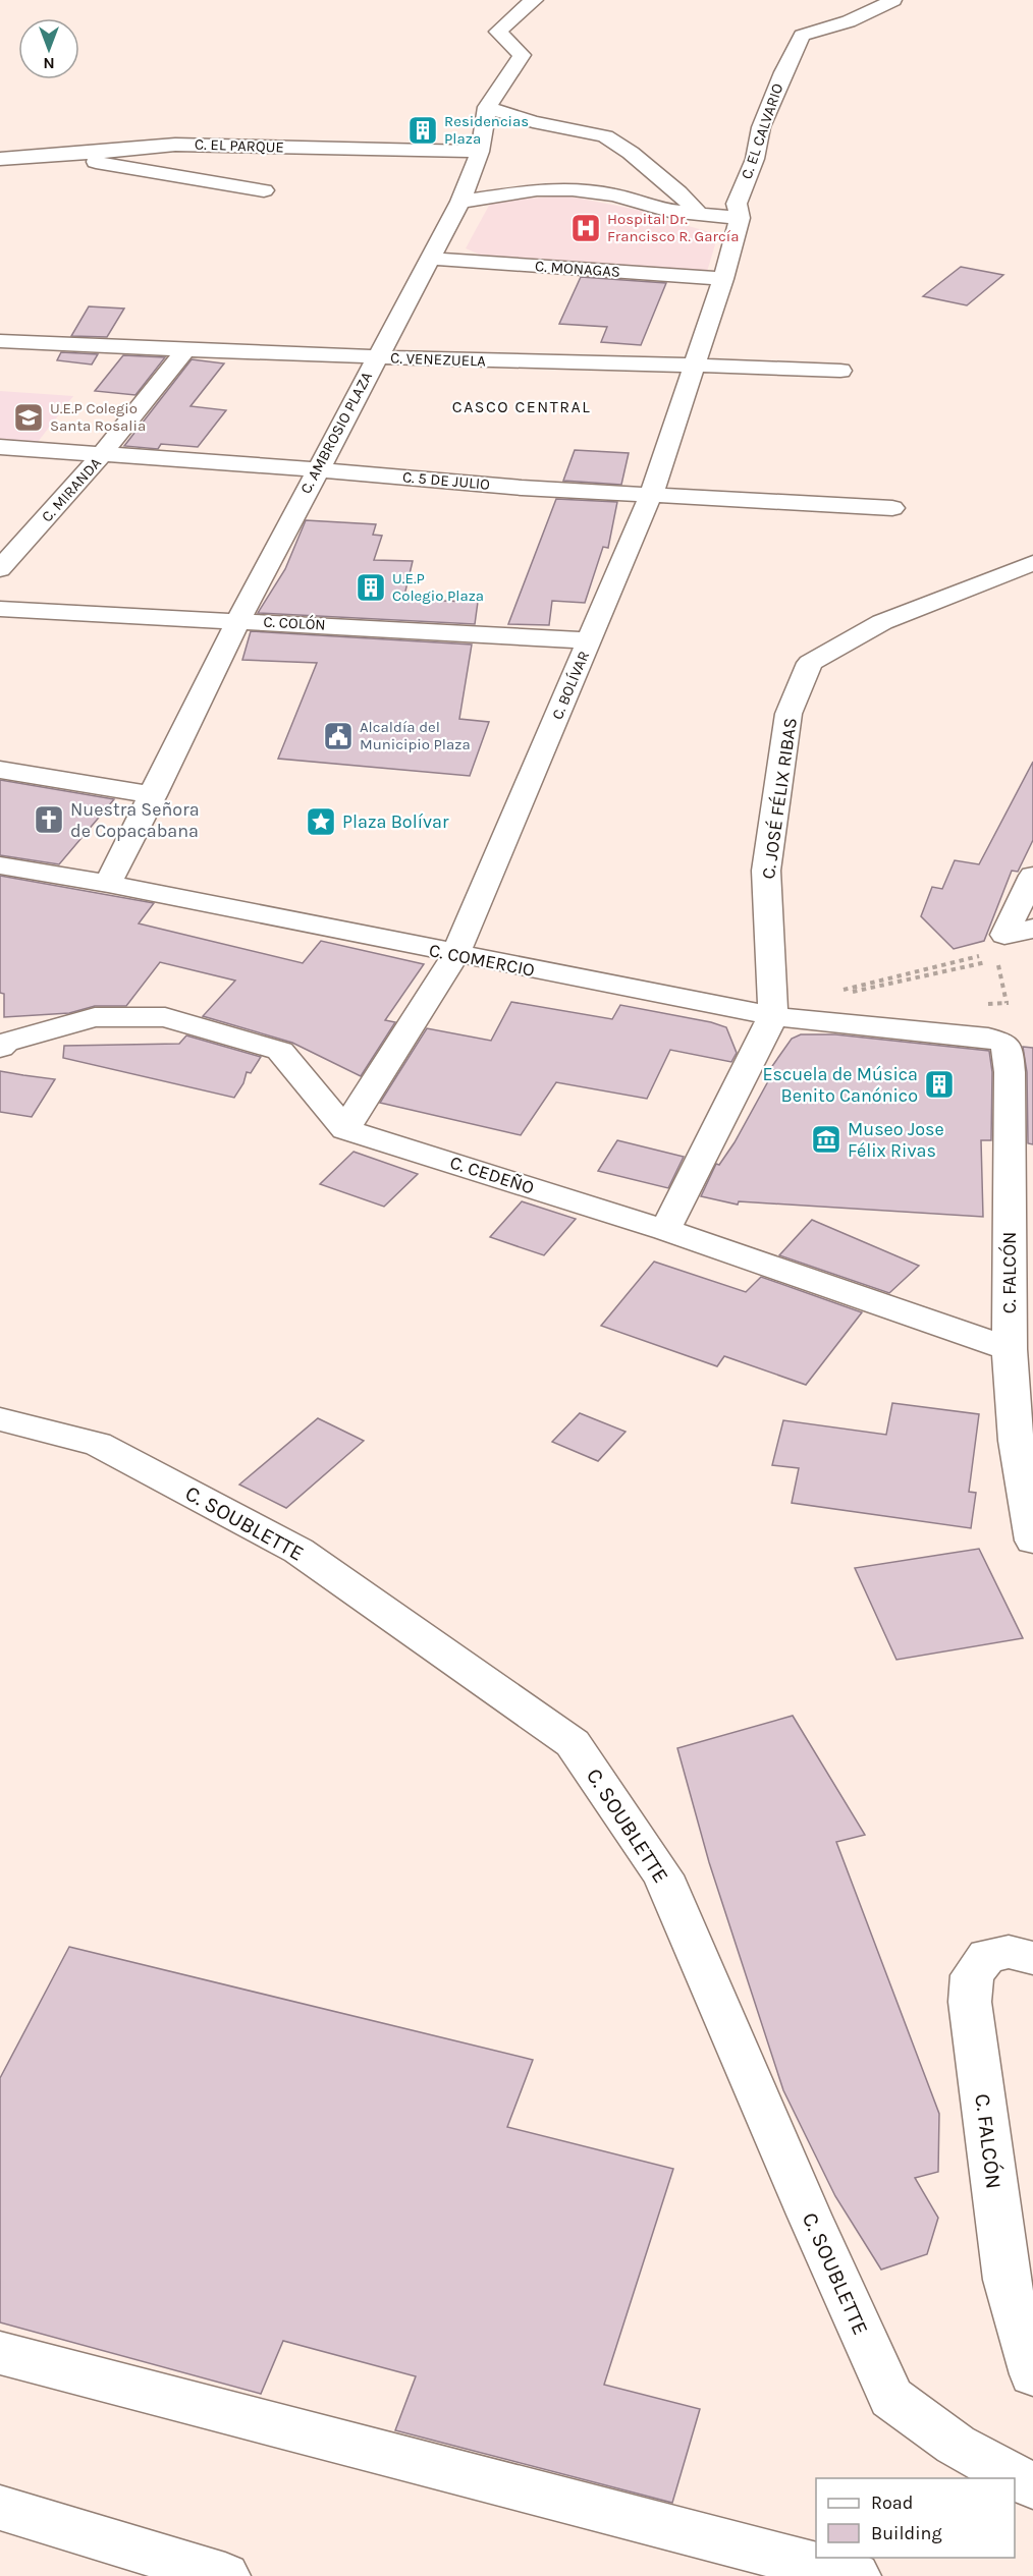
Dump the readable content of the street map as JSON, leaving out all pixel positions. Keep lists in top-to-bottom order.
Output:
{
  "streets": {
    "street": [
      "C. EL CALVARIO",
      "C. EL PARQUE",
      "C. MONAGAS",
      "C. VENEZUELA",
      "C. AMBROSIO PLAZA",
      "C. 5 DE JULIO",
      "C. MIRANDA",
      "C. COLÓN",
      "C. BOLÍVAR",
      "C. JOSÉ FÉLIX RIBAS",
      "C. COMERCIO",
      "C. CEDEÑO",
      "C. FALCÓN",
      "C. SOUBLETTE"
    ]
  },
  "crossings": [
    ["C. EL CALVARIO", "C. BOLÍVAR"],
    ["C. EL PARQUE", "C. AMBROSIO PLAZA"],
    ["C. MONAGAS", "C. AMBROSIO PLAZA"],
    ["C. MONAGAS", "C. BOLÍVAR"],
    ["C. VENEZUELA", "C. AMBROSIO PLAZA"],
    ["C. VENEZUELA", "C. MIRANDA"],
    ["C. VENEZUELA", "C. BOLÍVAR"],
    ["C. AMBROSIO PLAZA", "C. 5 DE JULIO"],
    ["C. AMBROSIO PLAZA", "C. COLÓN"],
    ["C. AMBROSIO PLAZA", "C. COMERCIO"],
    ["C. 5 DE JULIO", "C. MIRANDA"],
    ["C. 5 DE JULIO", "C. BOLÍVAR"],
    ["C. COLÓN", "C. BOLÍVAR"],
    ["C. BOLÍVAR", "C. COMERCIO"],
    ["C. BOLÍVAR", "C. CEDEÑO"],
    ["C. JOSÉ FÉLIX RIBAS", "C. COMERCIO"],
    ["C. JOSÉ FÉLIX RIBAS", "C. CEDEÑO"],
    ["C. COMERCIO", "C. FALCÓN"],
    ["C. CEDEÑO", "C. FALCÓN"]
  ],
  "districts": ["CASCO CENTRAL"],
  "places": {
    "building": ["Residencias Plaza", "U.E.P Colegio Plaza", "Escuela de Música Benito Canónico"],
    "hospital": ["Hospital Dr. Francisco R. García"],
    "school or university": ["U.E.P Colegio Santa Rosalia"],
    "public building": ["Alcaldía del Municipio Plaza"],
    "church": ["Nuestra Señora de Copacabana"],
    "place": ["Plaza Bolívar"],
    "museum": ["Museo Jose Félix Rivas"]
  },
  "legend": ["Road", "Building"],
  "north": "bottom"
}
